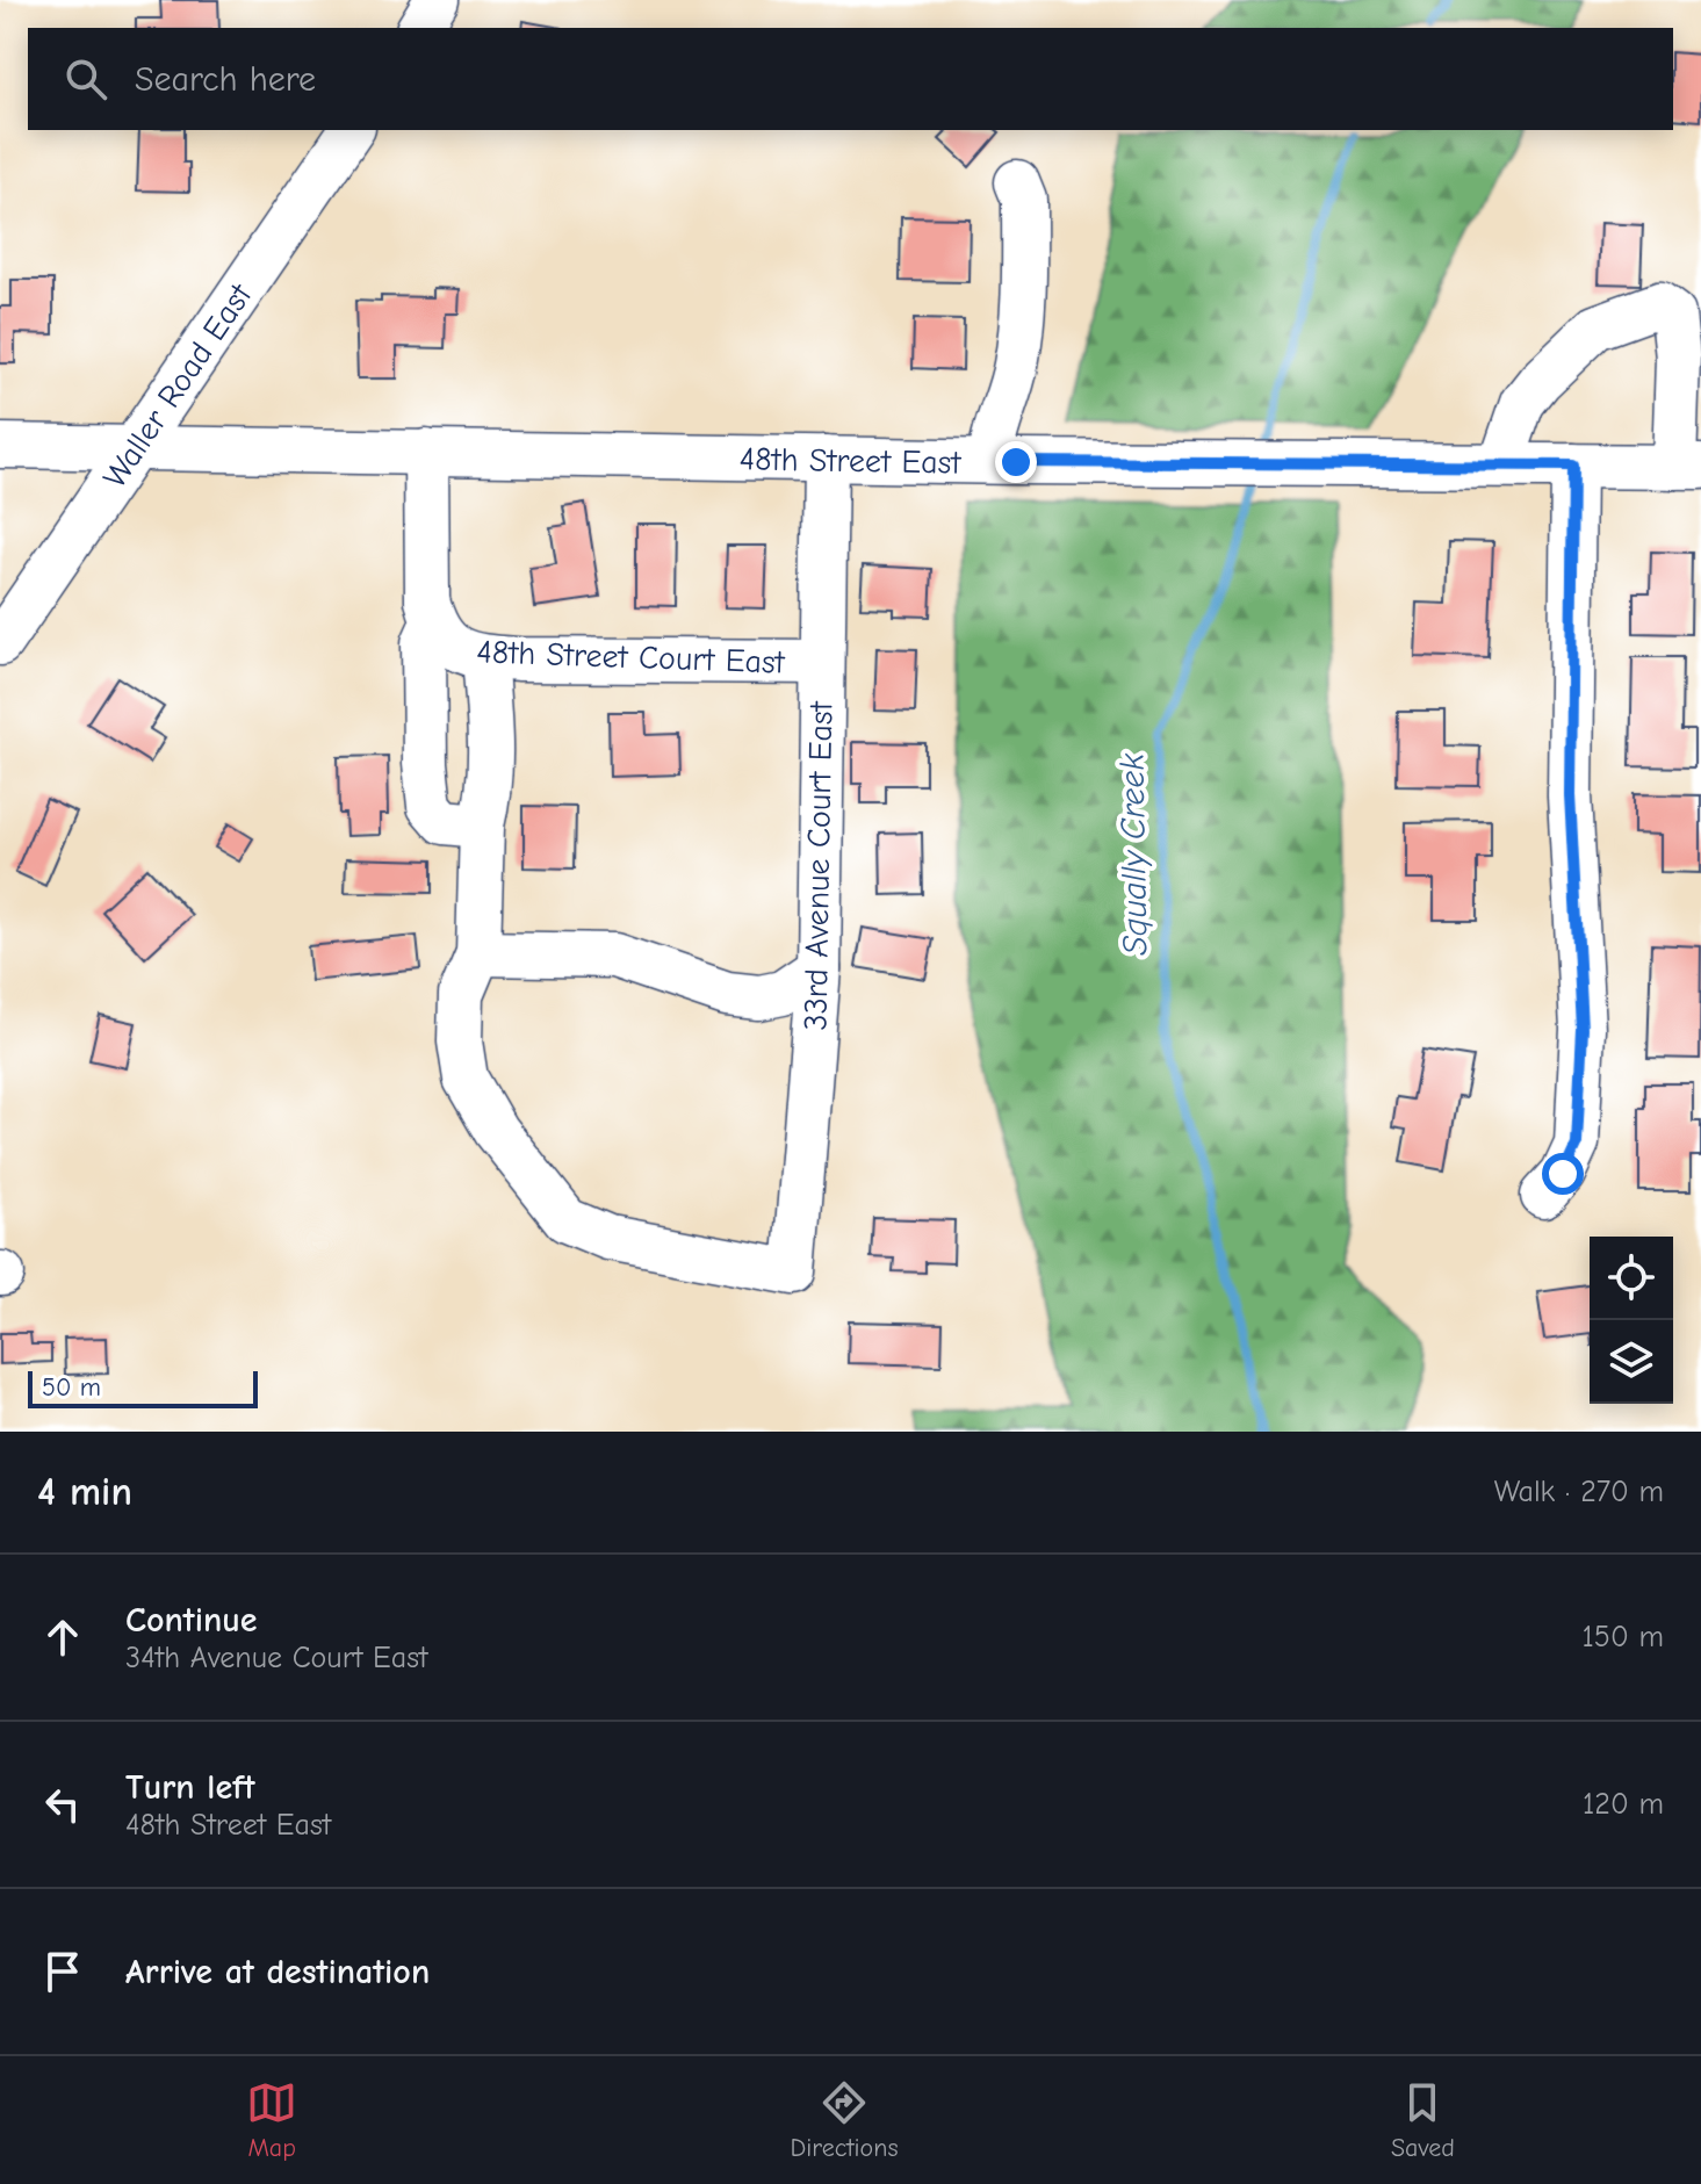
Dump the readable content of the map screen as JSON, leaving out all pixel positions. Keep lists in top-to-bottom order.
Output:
{
  "streets": {
    "street": [
      "Waller Road East",
      "48th Street East",
      "48th Street Court East",
      "33rd Avenue Court East"
    ]
  },
  "crossings": [
    ["Waller Road East", "48th Street East"],
    ["48th Street East", "33rd Avenue Court East"],
    ["48th Street Court East", "33rd Avenue Court East"]
  ],
  "water": ["Squally Creek"],
  "scale_bar": "50 m",
  "page": {
    "search": "Search here",
    "scale": "50 m",
    "heading": ["4 min", "Walk · 270 m"],
    "list": [
      ["Continue", "34th Avenue Court East", "150 m"],
      ["Turn left", "48th Street East", "120 m"],
      "Arrive at destination"
    ],
    "nav": ["Map", "Directions", "Saved"]
  }
}
